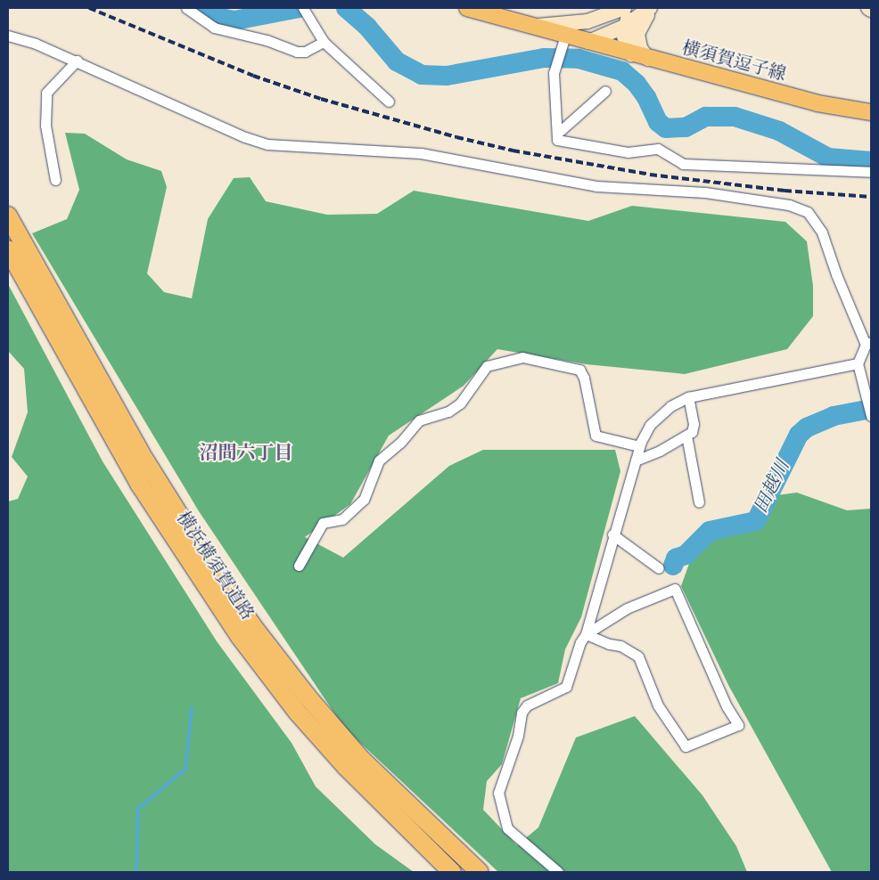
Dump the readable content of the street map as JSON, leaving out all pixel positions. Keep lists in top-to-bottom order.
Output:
{
  "streets": {
    "highway": ["横浜横須賀道路"],
    "main road": ["横須賀逗子線"]
  },
  "districts": ["沼間六丁目"],
  "water": ["田越川"]
}
